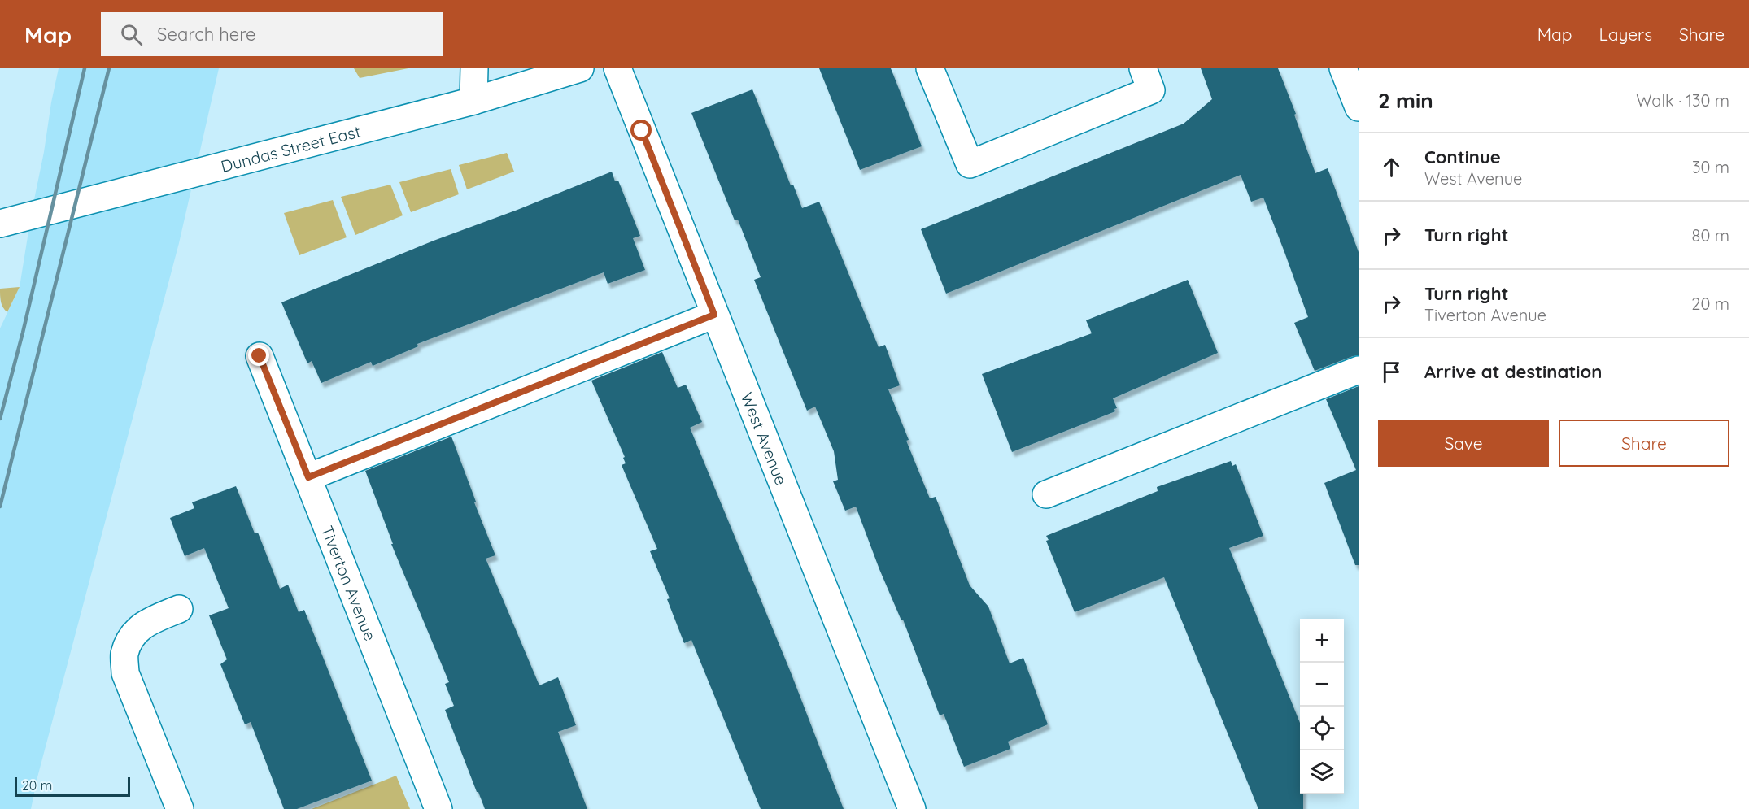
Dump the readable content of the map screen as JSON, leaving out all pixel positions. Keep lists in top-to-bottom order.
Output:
{
  "streets": {
    "street": ["Dundas Street East", "West Avenue", "Tiverton Avenue"]
  },
  "scale_bar": "20 m",
  "page": {
    "header": "Map",
    "search": "Search here",
    "nav": ["Map", "Layers", "Share"],
    "heading": ["2 min", "Walk · 130 m"],
    "list": [
      ["Continue", "West Avenue", "30 m"],
      ["Turn right", "80 m"],
      ["Turn right", "Tiverton Avenue", "20 m"],
      "Arrive at destination"
    ],
    "buttons": ["Save", "Share"],
    "map_buttons": ["+", "−"],
    "scale": "20 m"
  }
}
